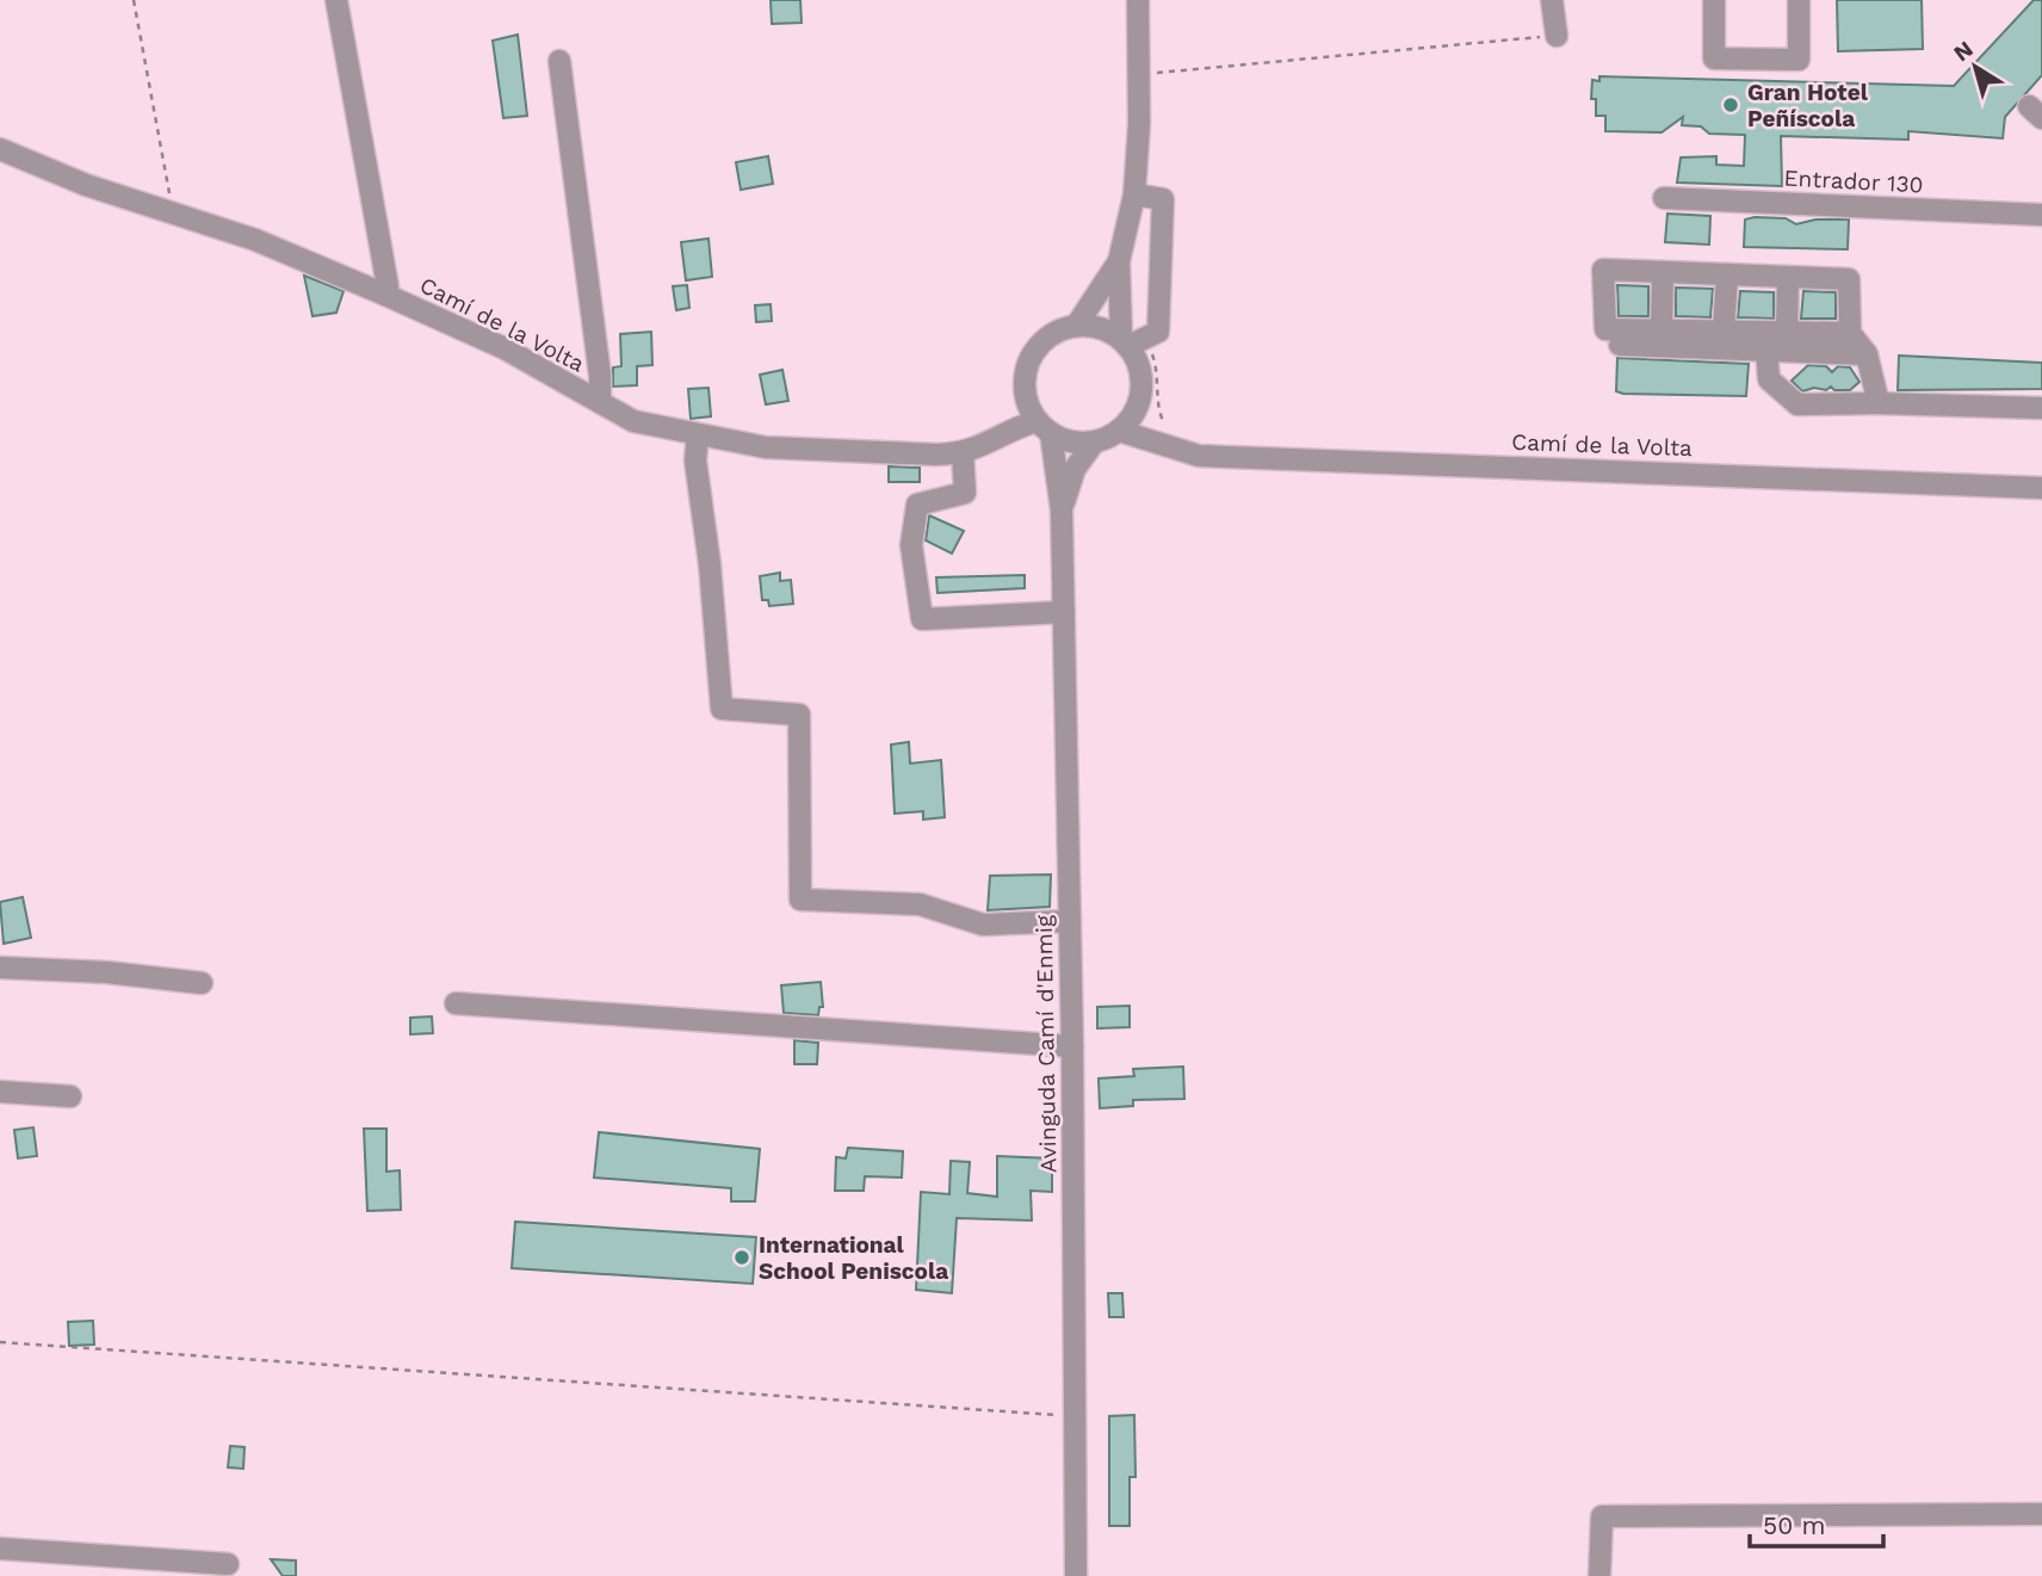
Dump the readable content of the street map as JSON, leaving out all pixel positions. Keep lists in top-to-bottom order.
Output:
{
  "streets": {
    "street": ["Entrador 130", "Camí de la Volta", "Avinguda Camí d'Enmig"]
  },
  "crossings": [
    ["Camí de la Volta", "Avinguda Camí d'Enmig"]
  ],
  "places": ["Gran Hotel Peñíscola", "International School Peniscola"],
  "scale_bar": "50 m",
  "north": "top left"
}
